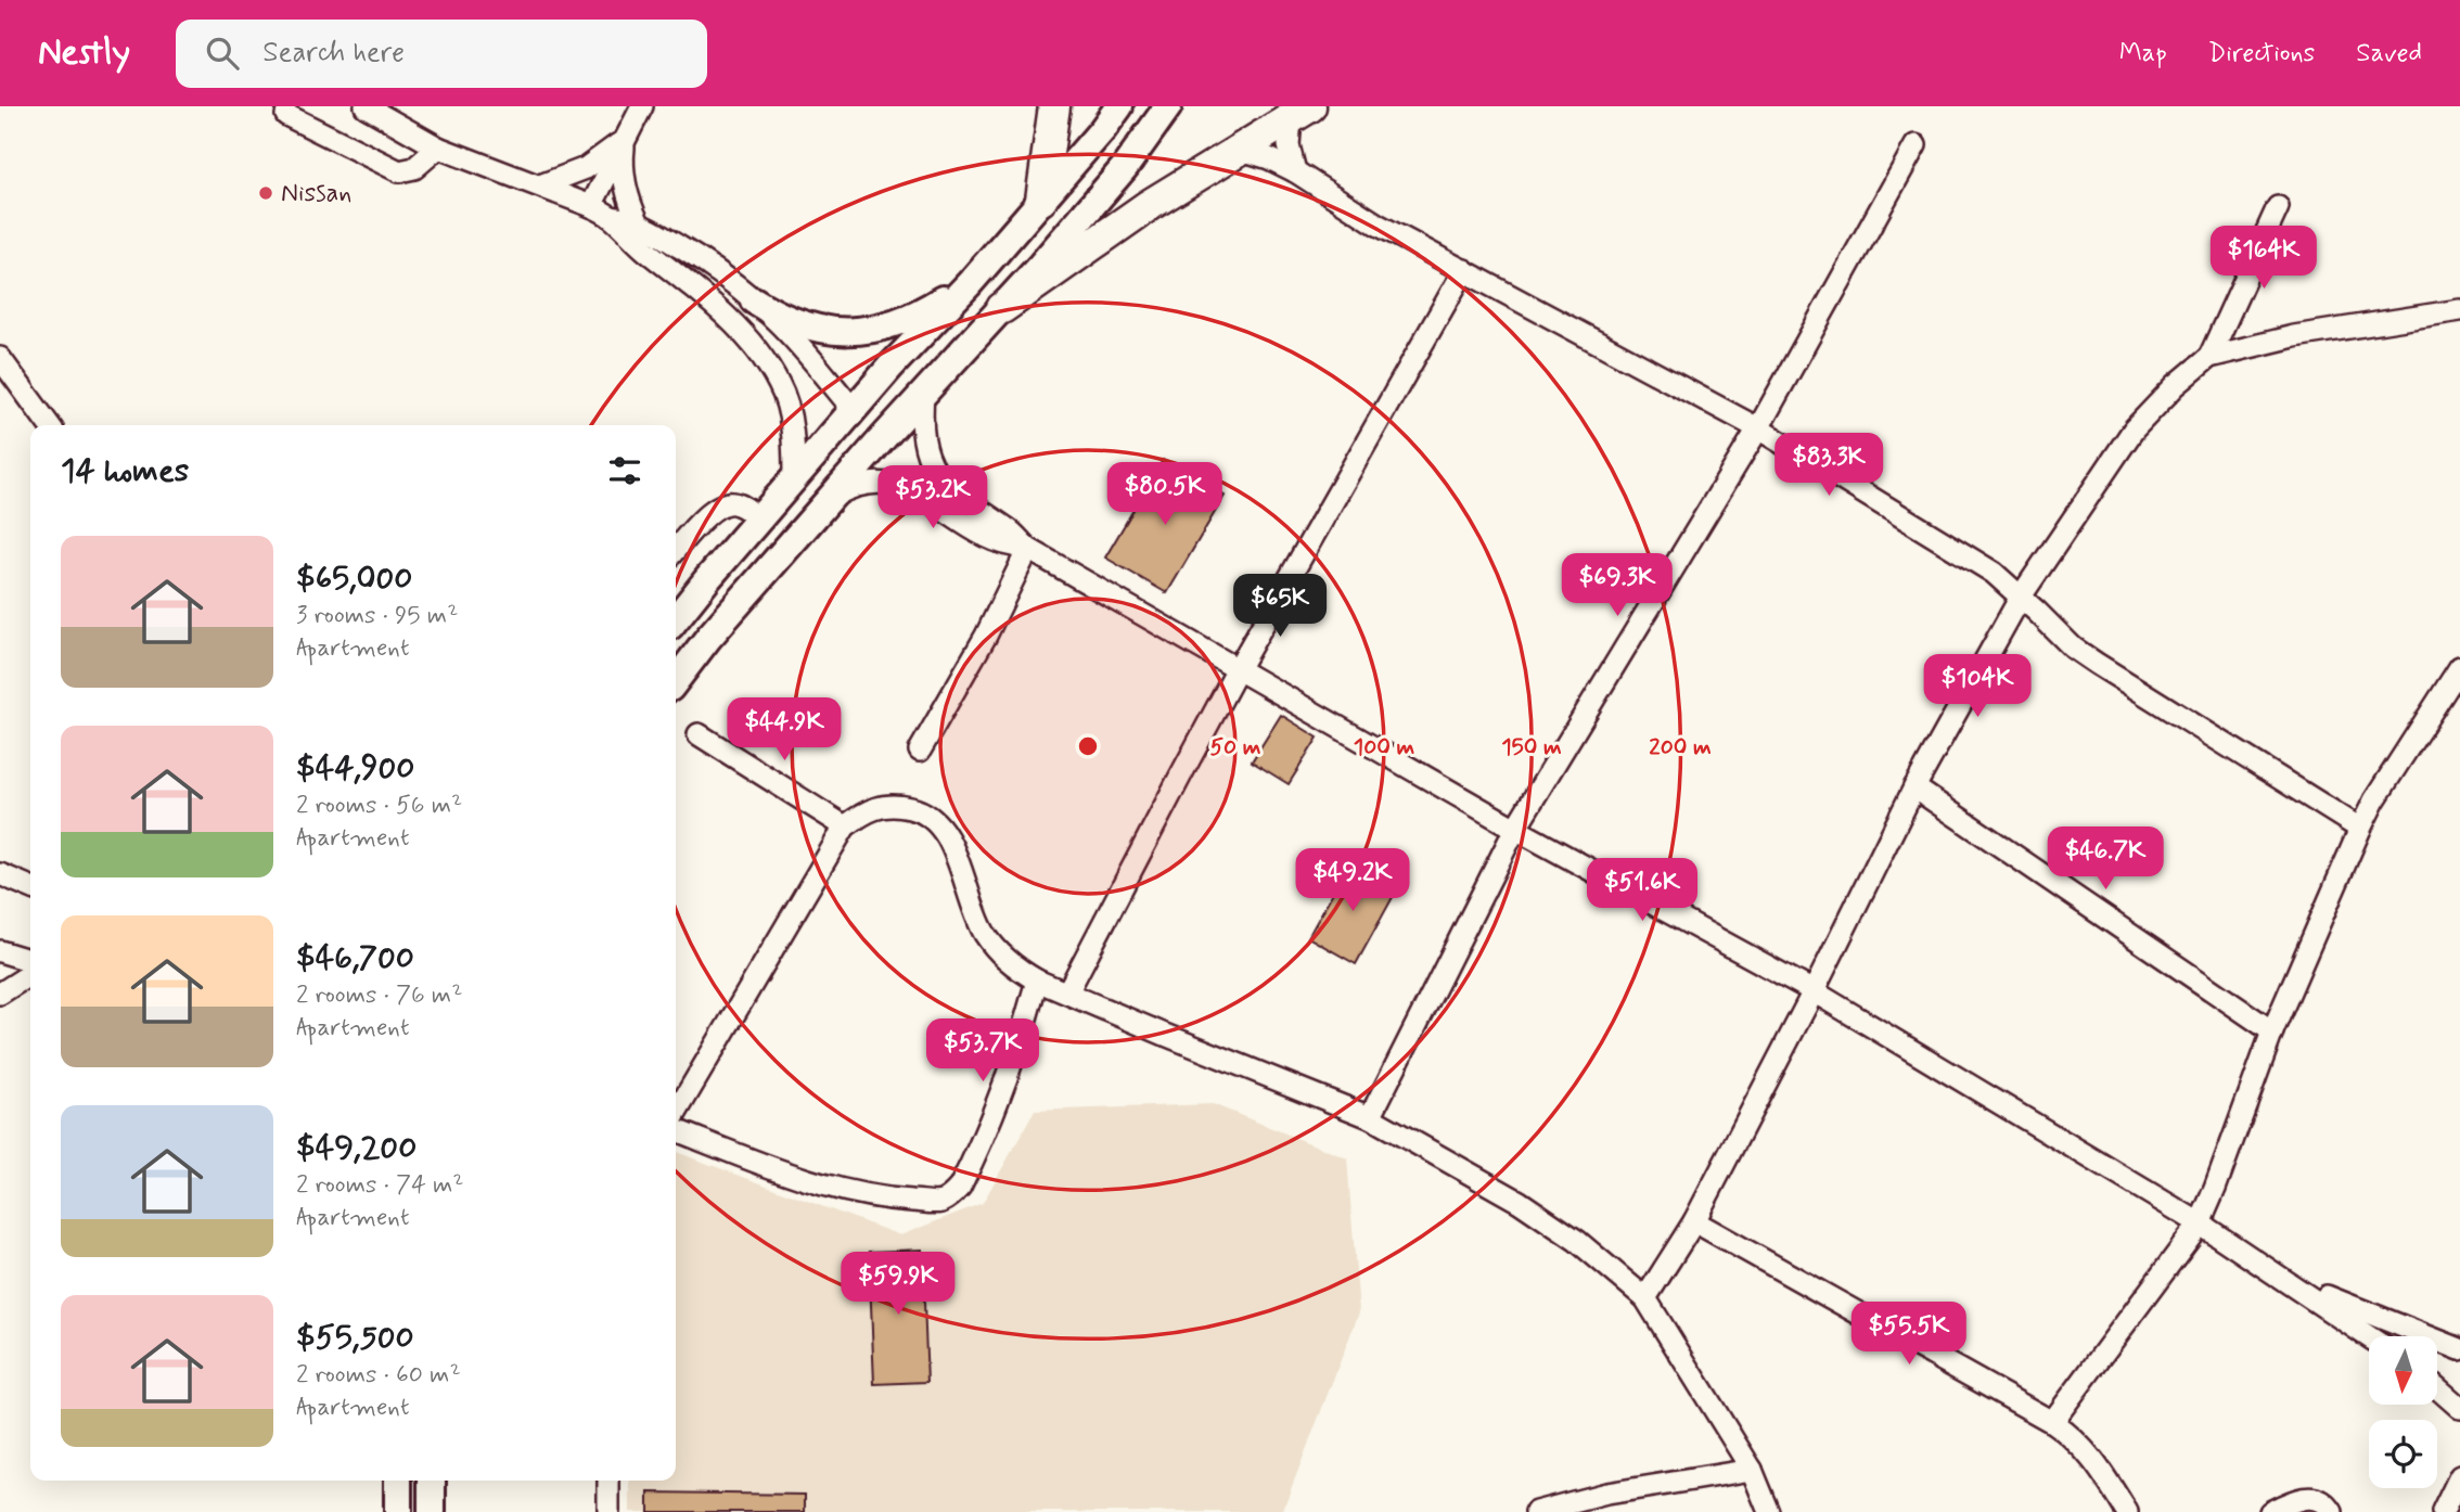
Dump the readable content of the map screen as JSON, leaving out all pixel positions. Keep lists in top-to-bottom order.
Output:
{
  "places": ["Nissan"],
  "north": "bottom",
  "page": {
    "header": "Nestly",
    "search": "Search here",
    "nav": ["Map", "Directions", "Saved"],
    "price": [
      "$164K",
      "$83.3K",
      "$80.5K",
      "$53.2K",
      "$69.3K",
      "$65K",
      "$104K",
      "$44.9K",
      "$46.7K",
      "$49.2K",
      "$51.6K",
      "$53.7K",
      "$59.9K",
      "$55.5K"
    ],
    "heading": "14 homes",
    "list": [
      {
        "name": "$65,000",
        "note": "3 rooms · 95 m² · Apartment"
      },
      {
        "name": "$44,900",
        "note": "2 rooms · 56 m² · Apartment"
      },
      {
        "name": "$46,700",
        "note": "2 rooms · 76 m² · Apartment"
      },
      {
        "name": "$49,200",
        "note": "2 rooms · 74 m² · Apartment"
      },
      {
        "name": "$55,500",
        "note": "2 rooms · 60 m² · Apartment"
      }
    ]
  },
  "rings": [
    "50 m",
    "100 m",
    "150 m",
    "200 m"
  ]
}
